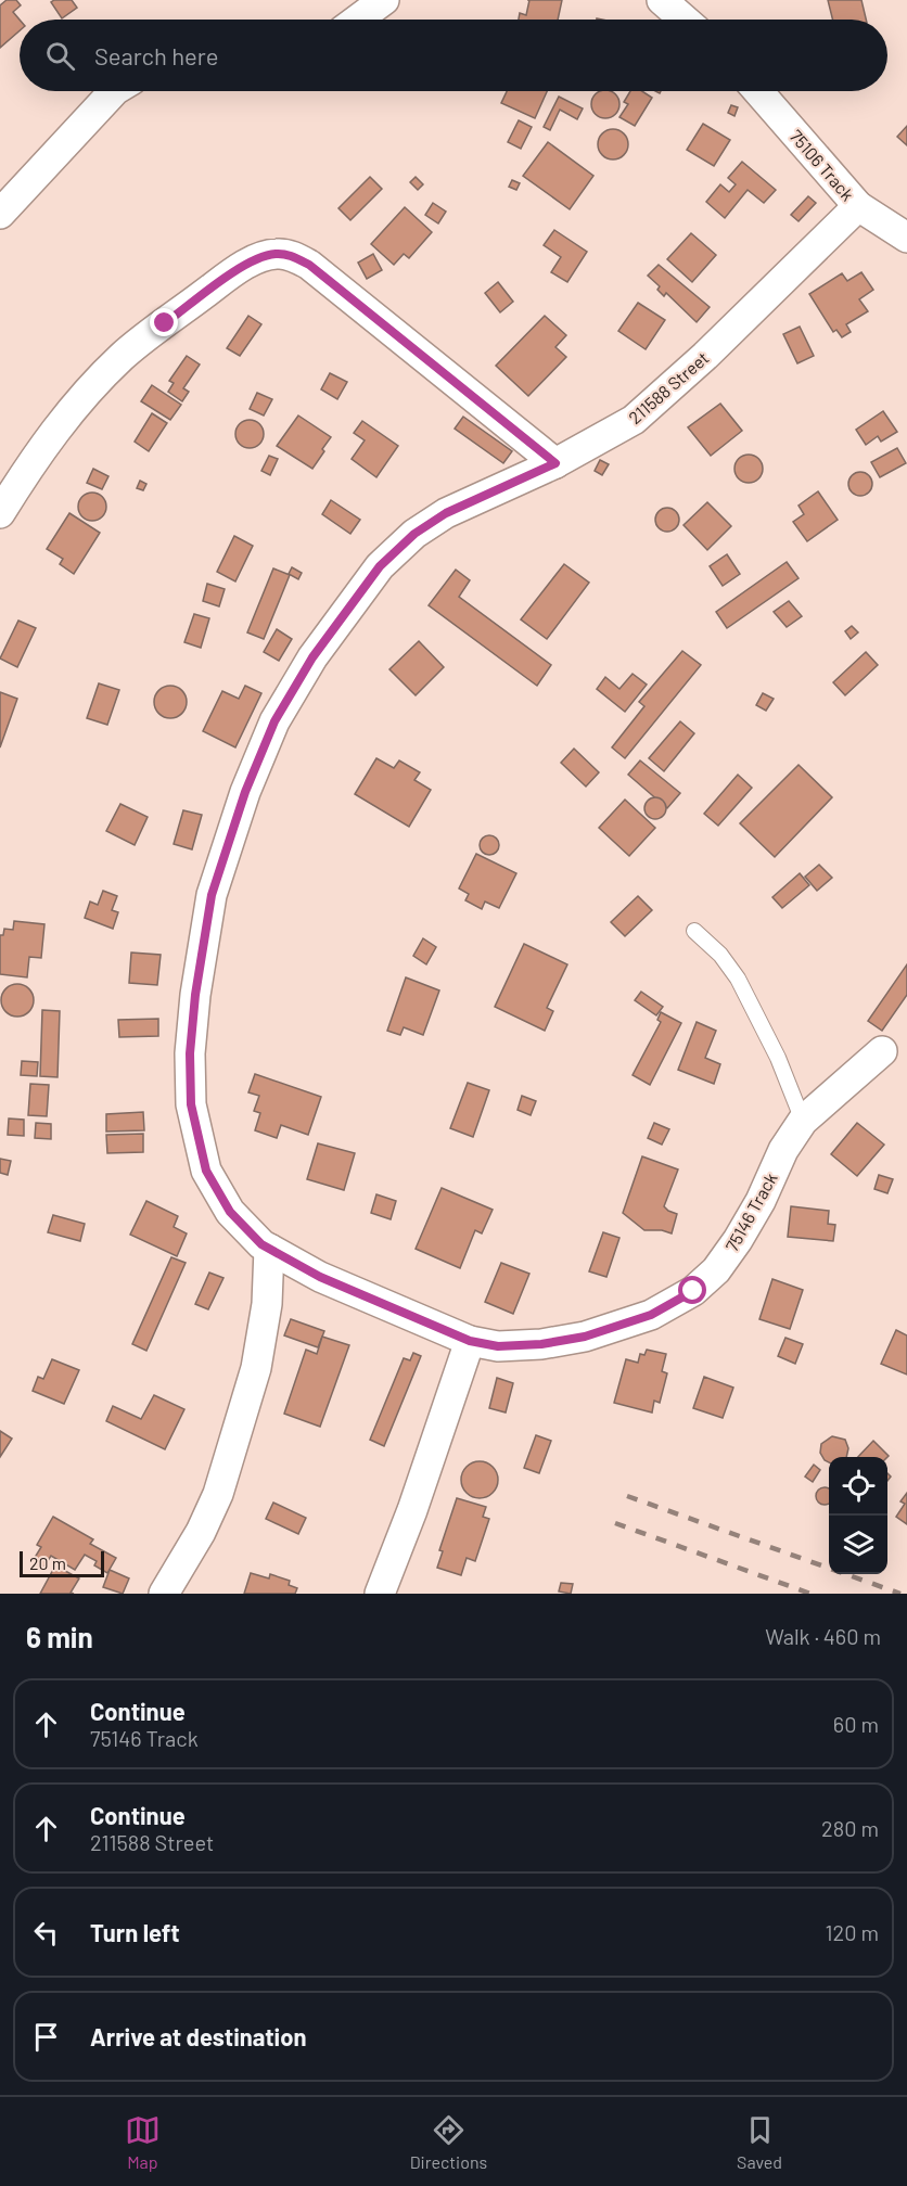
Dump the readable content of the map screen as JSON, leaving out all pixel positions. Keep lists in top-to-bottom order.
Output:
{
  "streets": {
    "street": ["75106 Track", "211588 Street", "75146 Track"]
  },
  "crossings": [
    ["75106 Track", "211588 Street"],
    ["211588 Street", "75146 Track"]
  ],
  "scale_bar": "20 m",
  "page": {
    "search": "Search here",
    "scale": "20 m",
    "heading": ["6 min", "Walk · 460 m"],
    "list": [
      ["Continue", "75146 Track", "60 m"],
      ["Continue", "211588 Street", "280 m"],
      ["Turn left", "120 m"],
      "Arrive at destination"
    ],
    "nav": ["Map", "Directions", "Saved"]
  }
}
